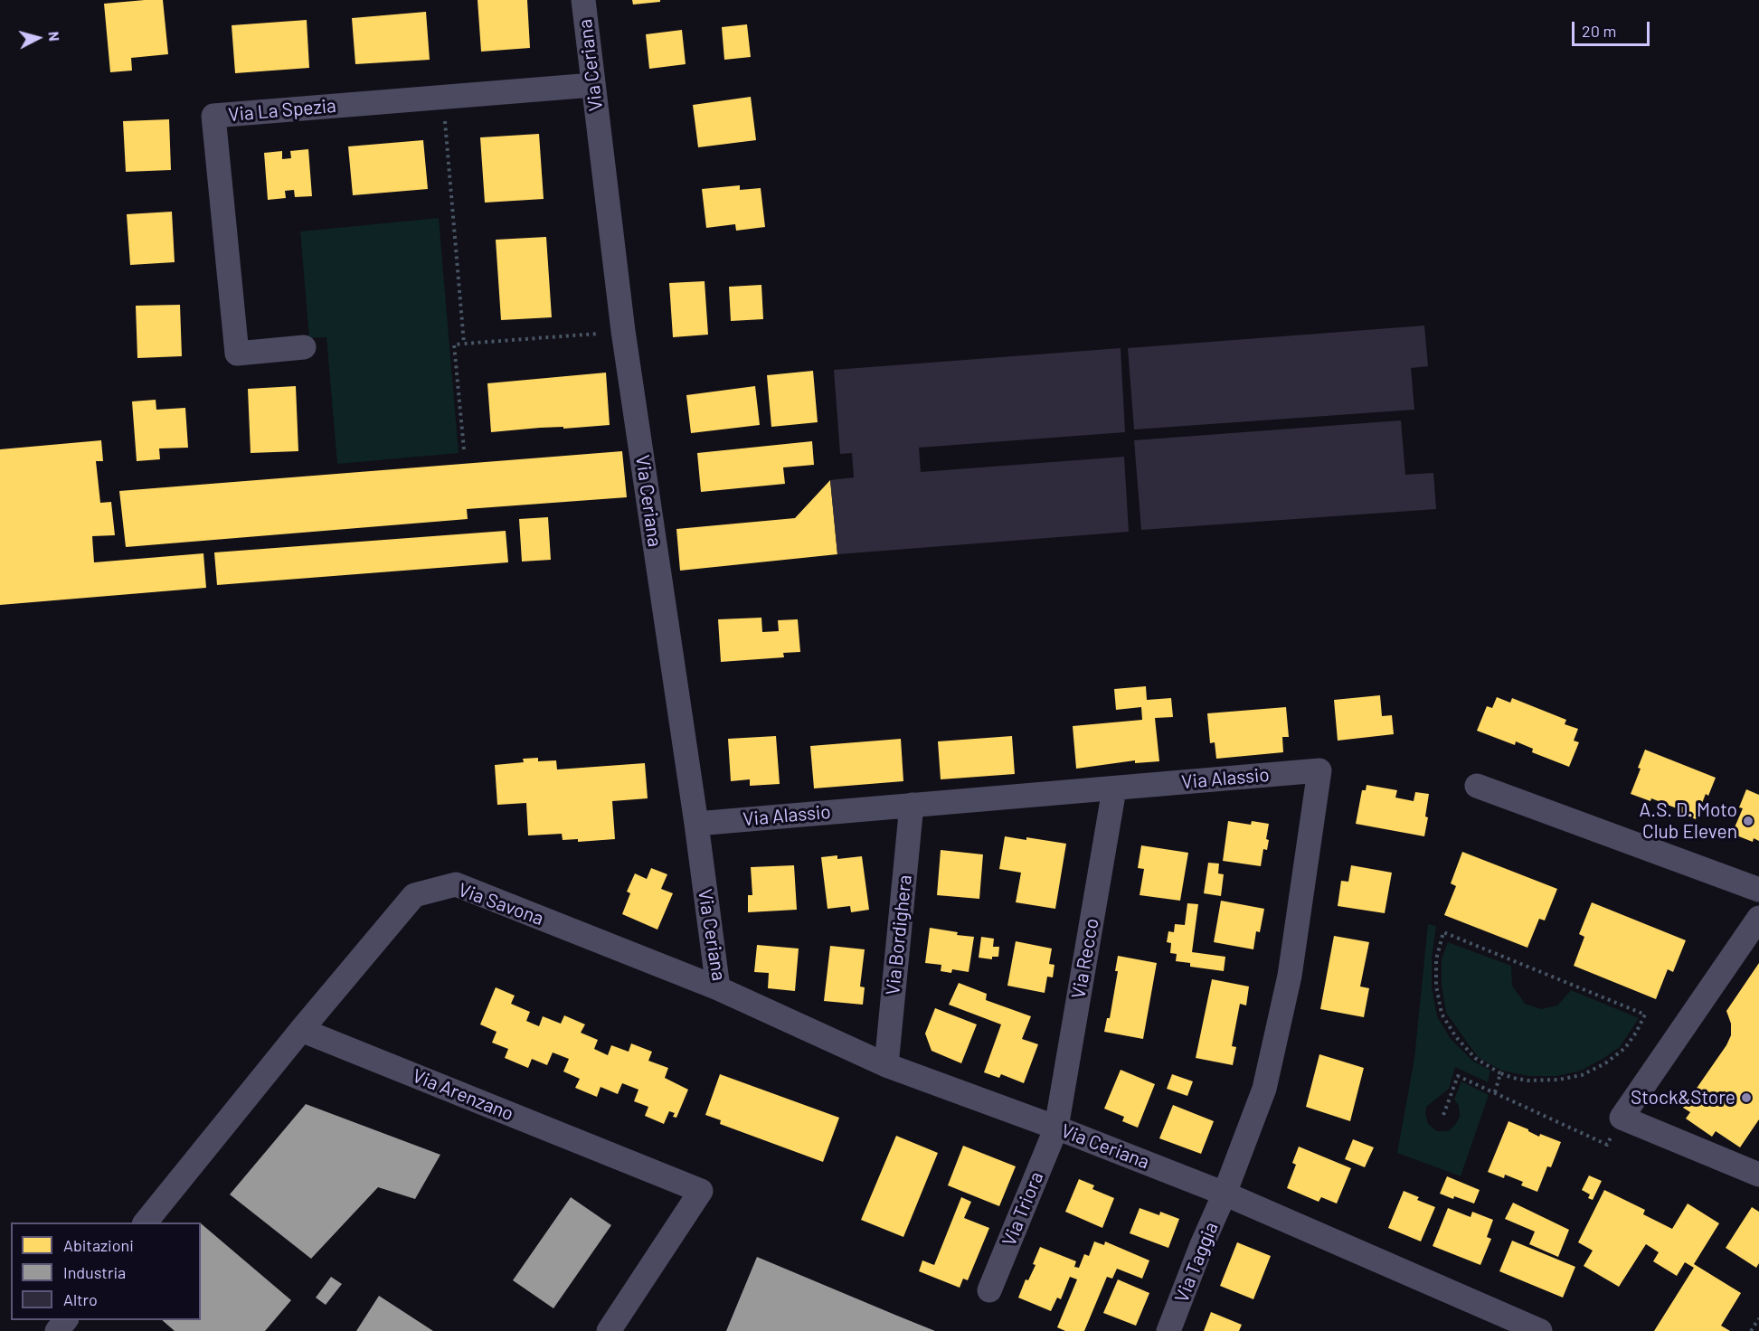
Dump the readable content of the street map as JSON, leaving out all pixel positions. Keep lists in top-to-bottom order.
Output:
{
  "streets": {
    "street": [
      "Via Ceriana",
      "Via La Spezia",
      "Via Alassio",
      "Via Savona",
      "Via Bordighera",
      "Via Recco",
      "Via Arenzano",
      "Via Triora",
      "Via Taggia"
    ]
  },
  "crossings": [
    ["Via Ceriana", "Via La Spezia"],
    ["Via Ceriana", "Via Alassio"],
    ["Via Ceriana", "Via Savona"],
    ["Via Ceriana", "Via Bordighera"],
    ["Via Ceriana", "Via Recco"],
    ["Via Ceriana", "Via Triora"],
    ["Via Ceriana", "Via Taggia"],
    ["Via Alassio", "Via Bordighera"],
    ["Via Alassio", "Via Recco"],
    ["Via Alassio", "Via Taggia"],
    ["Via Savona", "Via Arenzano"],
    ["Via Recco", "Via Triora"]
  ],
  "places": ["A.S. D. Moto Club Eleven", "Stock&Store"],
  "legend": ["Abitazioni", "Industria", "Altro"],
  "scale_bar": "20 m",
  "north": "right"
}
